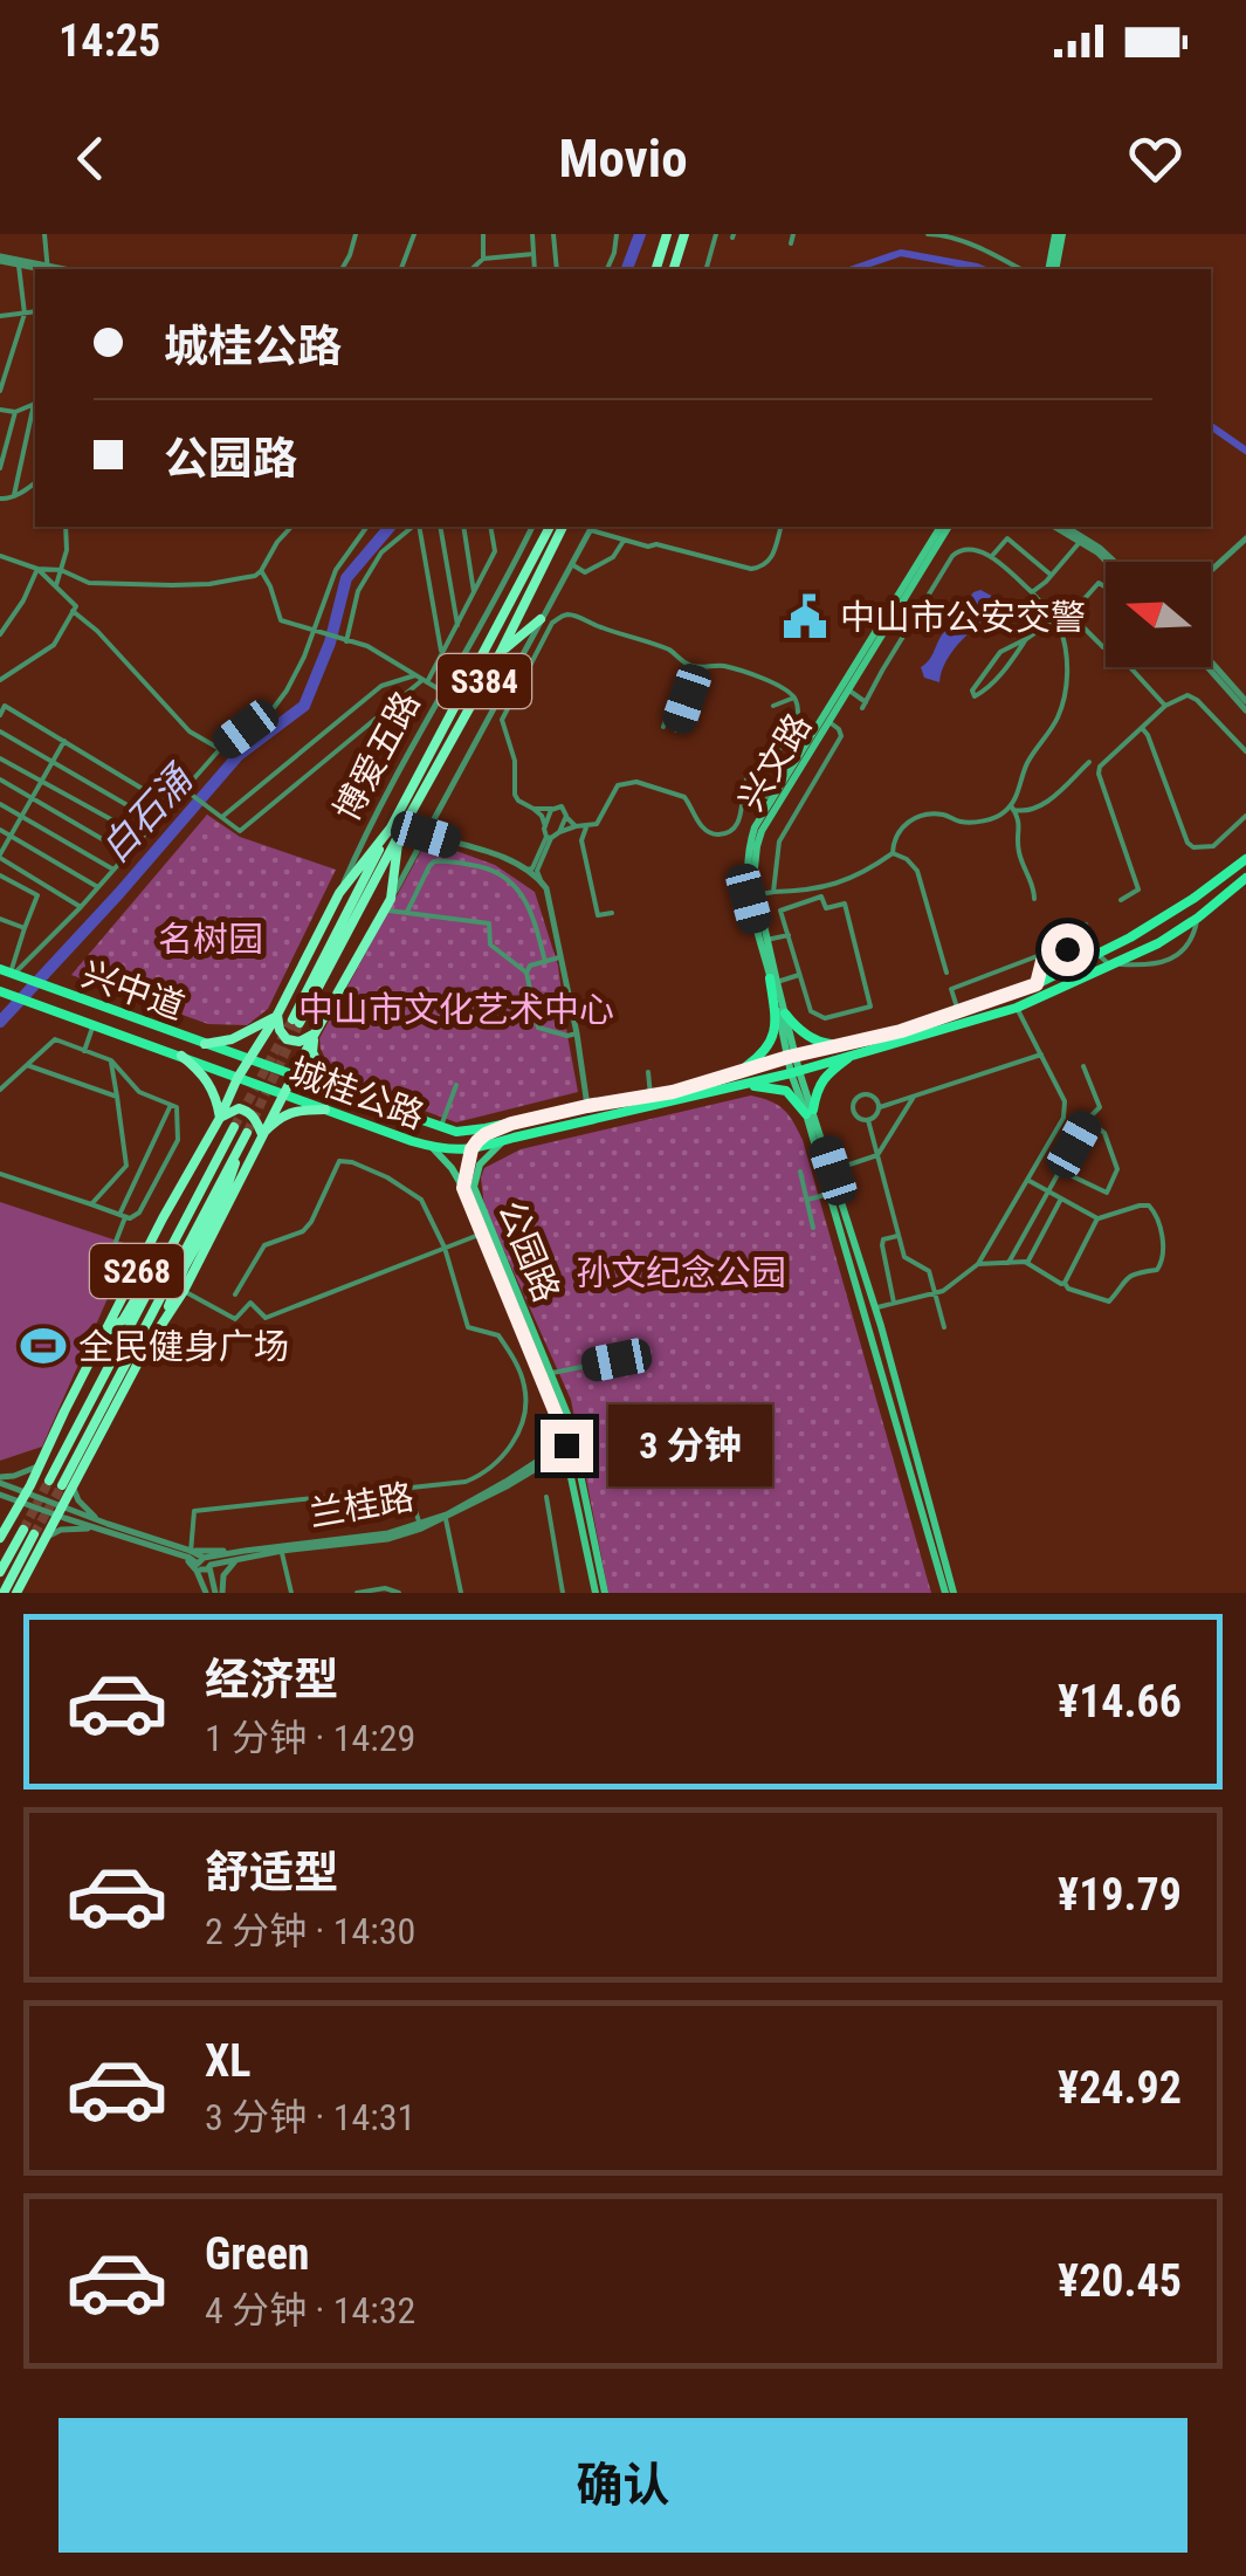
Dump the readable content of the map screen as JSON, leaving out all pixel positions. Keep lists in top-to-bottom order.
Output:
{
  "streets": {
    "highway": ["S384", "博爱五路", "S268"],
    "main road": [
      "兴文路",
      "兴中道",
      "城桂公路",
      "公园路"
    ],
    "street": ["兰桂路"]
  },
  "crossings": [
    ["兴文路", "城桂公路"],
    ["兴中道", "城桂公路"],
    ["兴中道", "S268"],
    ["城桂公路", "公园路"],
    ["城桂公路", "S268"],
    ["公园路", "兰桂路"]
  ],
  "water": ["白石涌"],
  "parks": ["名树园", "中山市文化艺术中心", "孙文纪念公园"],
  "places": {
    "public building": ["中山市公安交警"],
    "sports": ["全民健身广场"]
  },
  "north": "left",
  "page": {
    "status": "14:25",
    "header": "Movio",
    "banner": ["城桂公路", "公园路"],
    "bubble": "3 分钟",
    "list": [
      {
        "name": "经济型",
        "note": "1 分钟 · 14:29",
        "value": "¥14.66"
      },
      {
        "name": "舒适型",
        "note": "2 分钟 · 14:30",
        "value": "¥19.79"
      },
      {
        "name": "XL",
        "note": "3 分钟 · 14:31",
        "value": "¥24.92"
      },
      {
        "name": "Green",
        "note": "4 分钟 · 14:32",
        "value": "¥20.45"
      }
    ],
    "buttons": "确认"
  }
}
